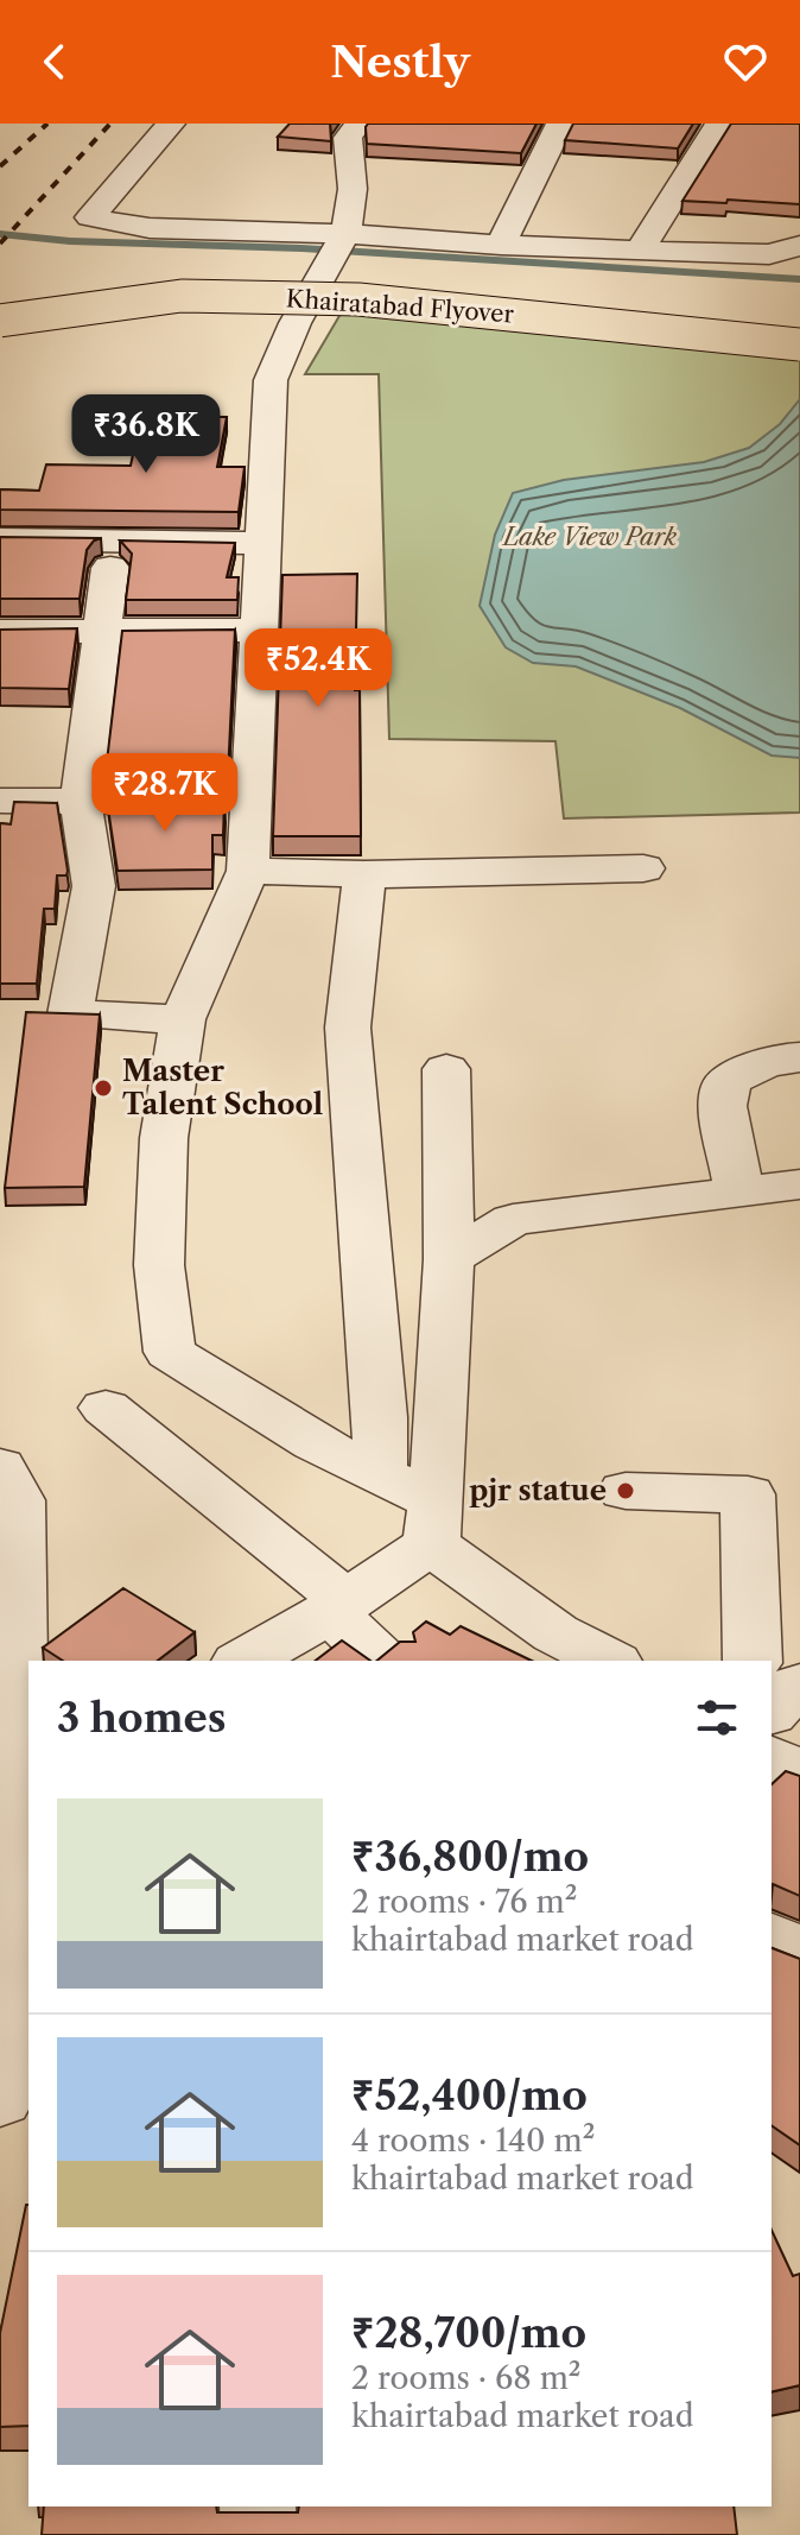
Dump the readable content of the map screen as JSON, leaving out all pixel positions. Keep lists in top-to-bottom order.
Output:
{
  "streets": {
    "main road": ["Khairatabad Flyover"]
  },
  "parks": ["Lake View Park"],
  "places": ["Master Talent School", "pjr statue"],
  "page": {
    "header": "Nestly",
    "price": ["₹36.8K", "₹52.4K", "₹28.7K"],
    "heading": "3 homes",
    "list": [
      {
        "name": "₹36,800/mo",
        "note": "2 rooms · 76 m² · khairtabad market road"
      },
      {
        "name": "₹52,400/mo",
        "note": "4 rooms · 140 m² · khairtabad market road"
      },
      {
        "name": "₹28,700/mo",
        "note": "2 rooms · 68 m² · khairtabad market road"
      }
    ]
  }
}
